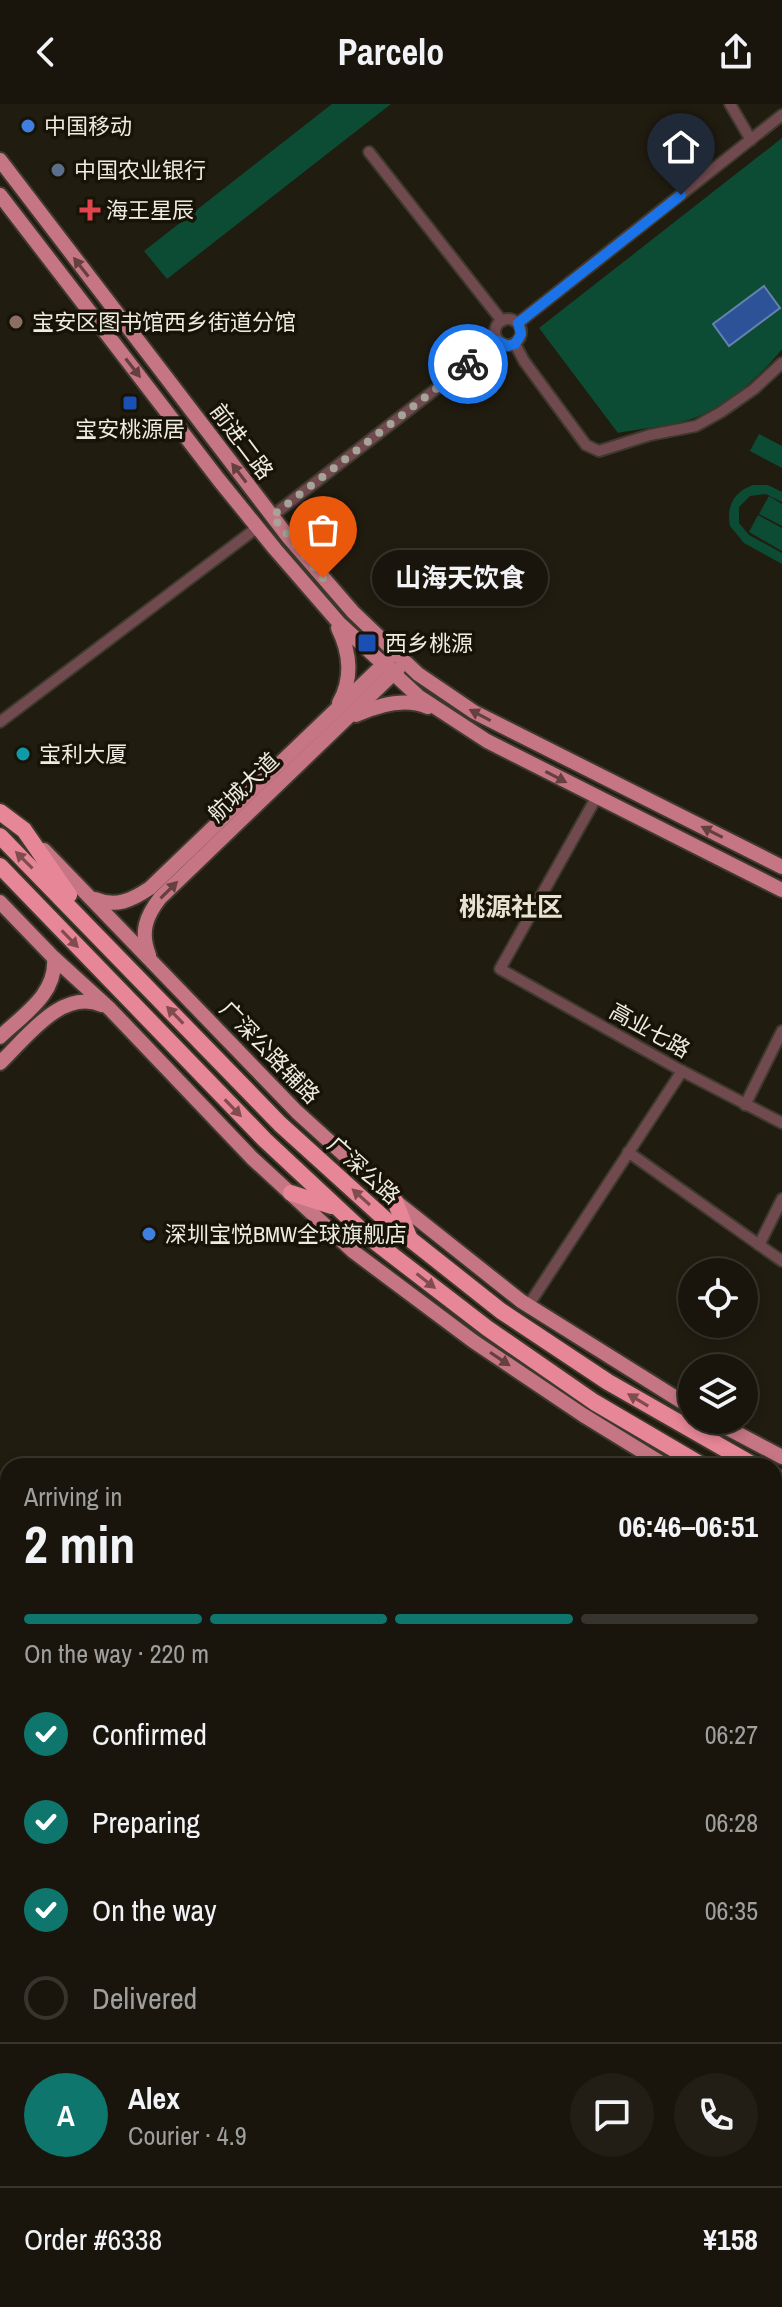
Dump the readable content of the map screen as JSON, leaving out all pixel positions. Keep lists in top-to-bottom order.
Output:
{
  "streets": {
    "highway": ["广深公路"],
    "main road": ["前进二路", "航城大道", "广深公路辅路"],
    "street": ["高业七路"]
  },
  "crossings": [
    ["前进二路", "航城大道"],
    ["前进二路", "高业七路"],
    ["航城大道", "广深公路辅路"]
  ],
  "districts": ["桃源社区"],
  "places": {
    "other": [
      "中国移动",
      "中国农业银行",
      "宝安区图书馆西乡街道分馆",
      "山海天饮食",
      "宝利大厦",
      "深圳宝悦BMW全球旗舰店"
    ],
    "health": ["海王星辰"],
    "transit": ["宝安桃源居", "西乡桃源"]
  },
  "page": {
    "header": "Parcelo",
    "bubble": "山海天饮食",
    "heading": ["2 min", "Arriving in", "06:46–06:51"],
    "panel": [
      "Alex",
      "Courier · 4.9",
      "Order #6338",
      "¥158"
    ],
    "bar": "On the way · 220 m",
    "list": [
      ["Confirmed", "06:27"],
      ["Preparing", "06:28"],
      ["On the way", "06:35"],
      "Delivered"
    ],
    "round": "A"
  }
}
